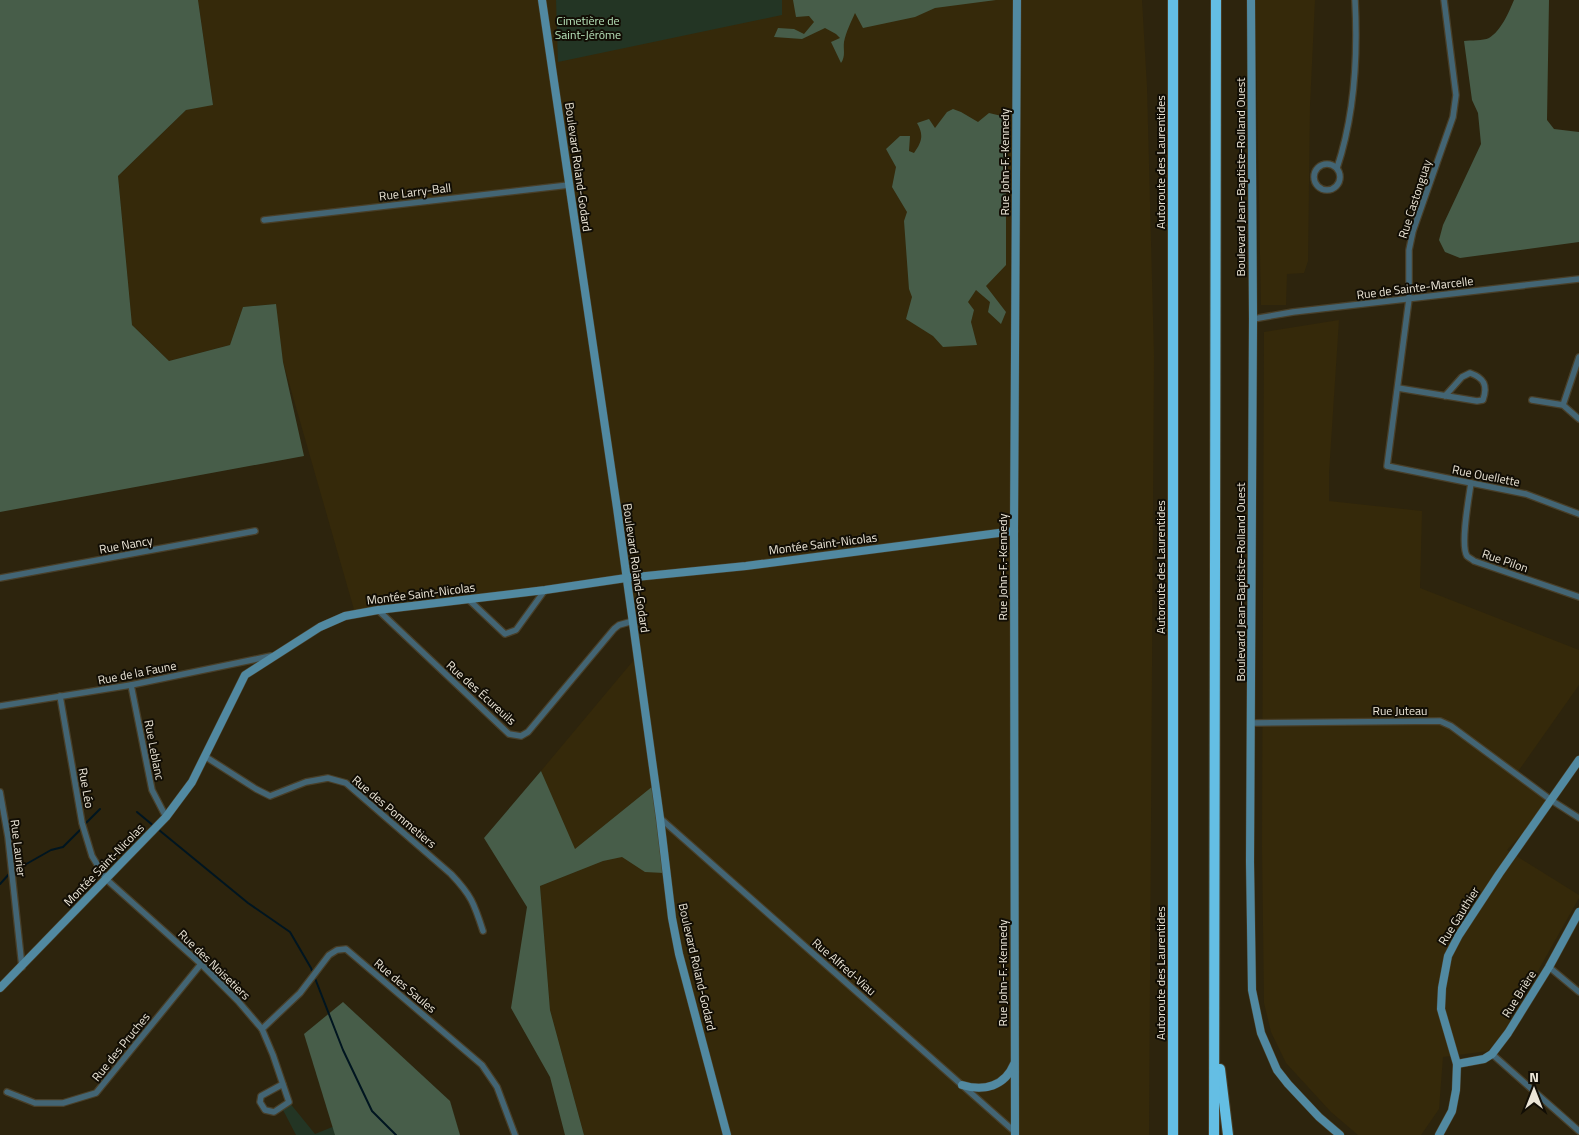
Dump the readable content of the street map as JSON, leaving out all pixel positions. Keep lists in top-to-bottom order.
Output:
{
  "streets": {
    "highway": ["Autoroute des Laurentides"],
    "street": [
      "Rue John-F.-Kennedy",
      "Boulevard Roland-Godard",
      "Boulevard Jean-Baptiste-Rolland Ouest",
      "Rue Larry-Ball",
      "Rue Castonguay",
      "Rue de Sainte-Marcelle",
      "Rue Ouellette",
      "Montée Saint-Nicolas",
      "Rue Nancy",
      "Rue Pilon",
      "Rue de la Faune",
      "Rue des Écureuils",
      "Rue Juteau",
      "Rue Leblanc",
      "Rue Léo",
      "Rue des Pommetiers",
      "Rue Laurier",
      "Rue Gauthier",
      "Rue des Noisetiers",
      "Rue Alfred-Viau",
      "Rue des Saules",
      "Rue Brière",
      "Rue des Pruches"
    ]
  },
  "crossings": [
    ["Rue John-F.-Kennedy", "Montée Saint-Nicolas"],
    ["Rue John-F.-Kennedy", "Rue Alfred-Viau"],
    ["Boulevard Roland-Godard", "Rue Larry-Ball"],
    ["Boulevard Roland-Godard", "Montée Saint-Nicolas"],
    ["Boulevard Roland-Godard", "Rue des Écureuils"],
    ["Boulevard Roland-Godard", "Rue Alfred-Viau"],
    ["Boulevard Jean-Baptiste-Rolland Ouest", "Rue de Sainte-Marcelle"],
    ["Boulevard Jean-Baptiste-Rolland Ouest", "Rue Juteau"],
    ["Rue Castonguay", "Rue de Sainte-Marcelle"],
    ["Rue Castonguay", "Rue Ouellette"],
    ["Rue Ouellette", "Rue Pilon"],
    ["Montée Saint-Nicolas", "Rue de la Faune"],
    ["Montée Saint-Nicolas", "Rue des Écureuils"],
    ["Montée Saint-Nicolas", "Rue Leblanc"],
    ["Montée Saint-Nicolas", "Rue Léo"],
    ["Montée Saint-Nicolas", "Rue des Pommetiers"],
    ["Montée Saint-Nicolas", "Rue Laurier"],
    ["Montée Saint-Nicolas", "Rue des Noisetiers"],
    ["Rue de la Faune", "Rue Leblanc"],
    ["Rue de la Faune", "Rue Léo"],
    ["Rue Juteau", "Rue Gauthier"],
    ["Rue Léo", "Rue des Noisetiers"],
    ["Rue des Noisetiers", "Rue des Saules"],
    ["Rue des Noisetiers", "Rue des Pruches"]
  ],
  "parks": ["Cimetière de Saint-Jérôme"],
  "north": "top"
}
